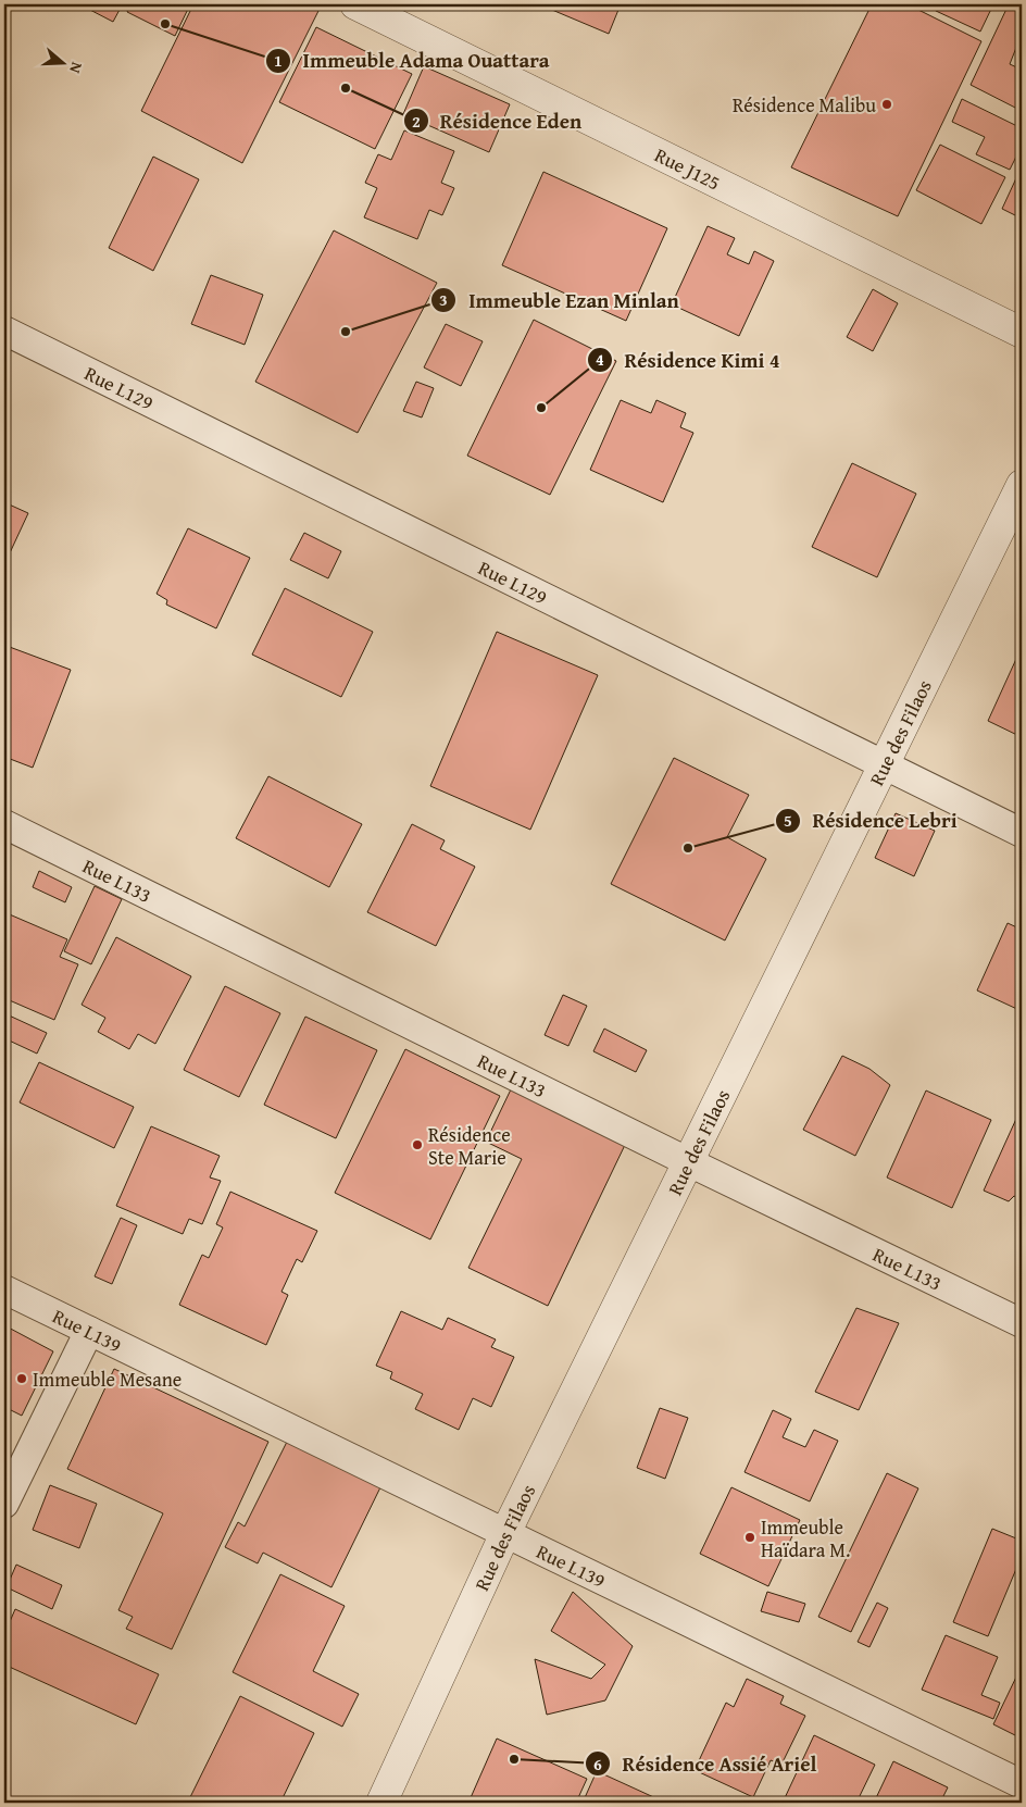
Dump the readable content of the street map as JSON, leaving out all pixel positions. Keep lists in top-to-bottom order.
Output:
{
  "streets": {
    "street": [
      "Rue J125",
      "Rue L129",
      "Rue des Filaos",
      "Rue L133",
      "Rue L139"
    ]
  },
  "crossings": [
    ["Rue L129", "Rue des Filaos"],
    ["Rue des Filaos", "Rue L133"],
    ["Rue des Filaos", "Rue L139"]
  ],
  "places": [
    "Immeuble Adama Ouattara",
    "Résidence Eden",
    "Résidence Malibu",
    "Immeuble Ezan Minlan",
    "Résidence Kimi 4",
    "Résidence Lebri",
    "Résidence Ste Marie",
    "Immeuble Mesane",
    "Immeuble Haïdara M.",
    "Résidence Assié Ariel"
  ],
  "north": "right"
}
